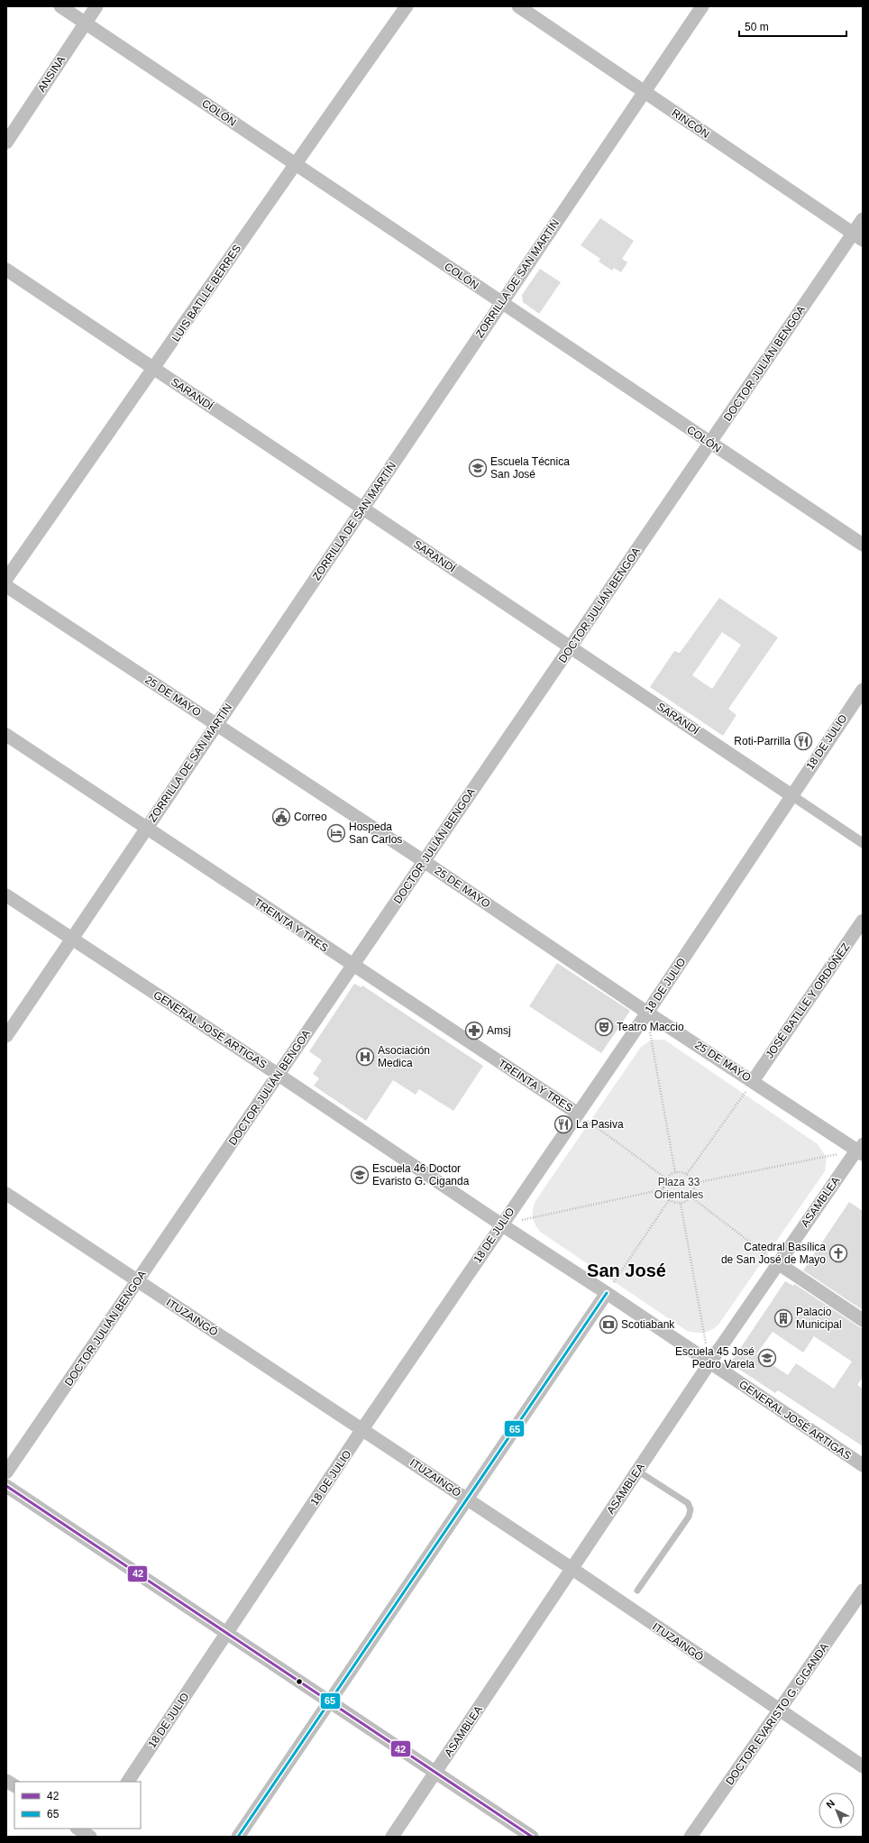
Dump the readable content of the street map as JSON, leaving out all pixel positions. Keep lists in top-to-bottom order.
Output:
{
  "streets": {
    "street": [
      "ANSINA",
      "COLÓN",
      "RINCÓN",
      "ZORRILLA DE SAN MARTÍN",
      "LUIS BATLLE BERRES",
      "DOCTOR JULIÁN BENGOA",
      "SARANDÍ",
      "25 DE MAYO",
      "18 DE JULIO",
      "TREINTA Y TRES",
      "JOSÉ BATLLE Y ORDÓÑEZ",
      "GENERAL JOSÉ ARTIGAS",
      "ASAMBLEA",
      "ITUZAINGÓ",
      "DOCTOR EVARISTO G. CIGANDA"
    ]
  },
  "crossings": [
    ["ANSINA", "COLÓN"],
    ["COLÓN", "ZORRILLA DE SAN MARTÍN"],
    ["COLÓN", "LUIS BATLLE BERRES"],
    ["COLÓN", "DOCTOR JULIÁN BENGOA"],
    ["RINCÓN", "ZORRILLA DE SAN MARTÍN"],
    ["RINCÓN", "DOCTOR JULIÁN BENGOA"],
    ["ZORRILLA DE SAN MARTÍN", "SARANDÍ"],
    ["ZORRILLA DE SAN MARTÍN", "25 DE MAYO"],
    ["ZORRILLA DE SAN MARTÍN", "TREINTA Y TRES"],
    ["ZORRILLA DE SAN MARTÍN", "GENERAL JOSÉ ARTIGAS"],
    ["LUIS BATLLE BERRES", "SARANDÍ"],
    ["DOCTOR JULIÁN BENGOA", "SARANDÍ"],
    ["DOCTOR JULIÁN BENGOA", "25 DE MAYO"],
    ["DOCTOR JULIÁN BENGOA", "TREINTA Y TRES"],
    ["DOCTOR JULIÁN BENGOA", "GENERAL JOSÉ ARTIGAS"],
    ["DOCTOR JULIÁN BENGOA", "ITUZAINGÓ"],
    ["SARANDÍ", "18 DE JULIO"],
    ["25 DE MAYO", "18 DE JULIO"],
    ["25 DE MAYO", "JOSÉ BATLLE Y ORDÓÑEZ"],
    ["25 DE MAYO", "ASAMBLEA"],
    ["18 DE JULIO", "TREINTA Y TRES"],
    ["18 DE JULIO", "GENERAL JOSÉ ARTIGAS"],
    ["18 DE JULIO", "ITUZAINGÓ"],
    ["GENERAL JOSÉ ARTIGAS", "ASAMBLEA"],
    ["ASAMBLEA", "ITUZAINGÓ"],
    ["ITUZAINGÓ", "DOCTOR EVARISTO G. CIGANDA"]
  ],
  "districts": ["San José"],
  "parks": ["Plaza 33 Orientales"],
  "places": {
    "school or university": ["Escuela Técnica San José", "Escuela 46 Doctor Evaristo G. Ciganda", "Escuela 45 José Pedro Varela"],
    "restaurant": ["Roti-Parrilla", "La Pasiva"],
    "public building": ["Correo"],
    "hotel": ["Hospeda San Carlos"],
    "theatre": ["Teatro Maccio"],
    "pharmacy": ["Amsj"],
    "hospital": ["Asociación Medica"],
    "church": ["Catedral Basílica de San José de Mayo"],
    "building": ["Palacio Municipal"],
    "bank": ["Scotiabank"]
  },
  "lines": ["transit line 65", "transit line 42"],
  "legend": ["42", "65"],
  "scale_bar": "50 m",
  "north": "top left"
}
